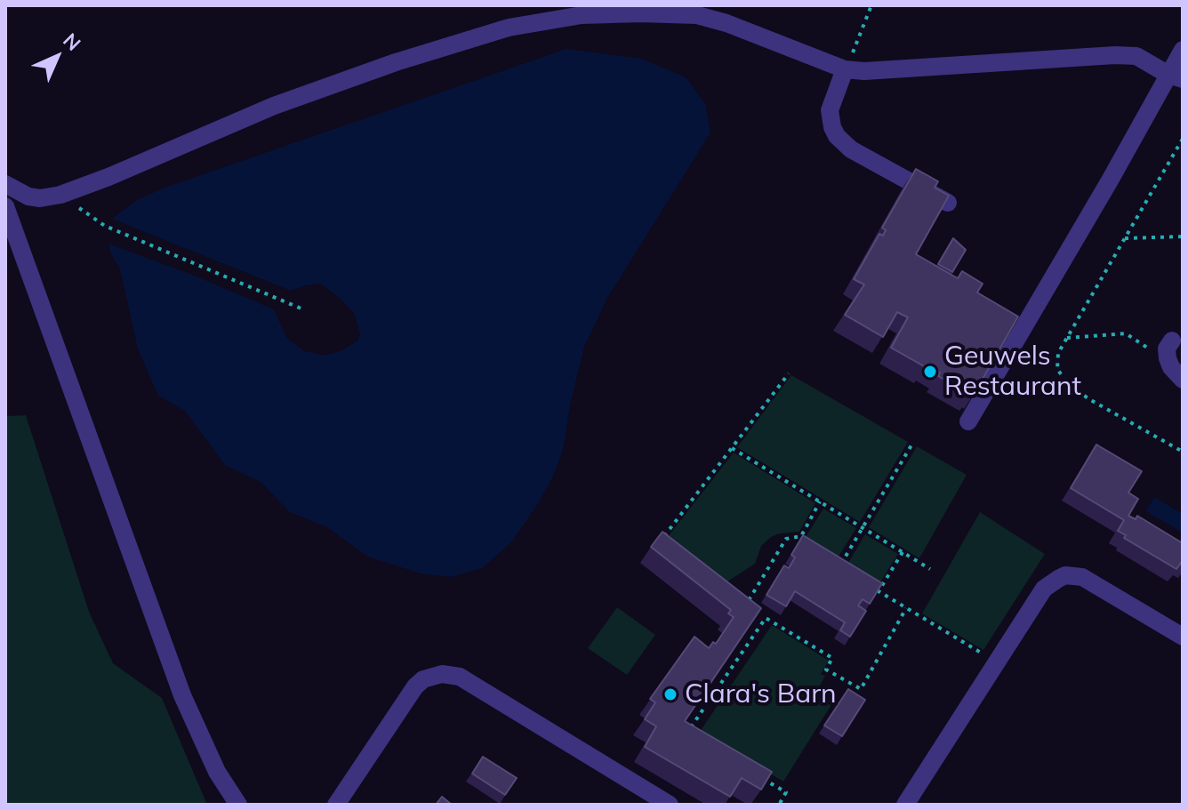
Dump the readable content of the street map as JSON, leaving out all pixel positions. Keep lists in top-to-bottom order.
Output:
{
  "places": ["Geuwels Restaurant", "Clara's Barn"],
  "north": "top right"
}
